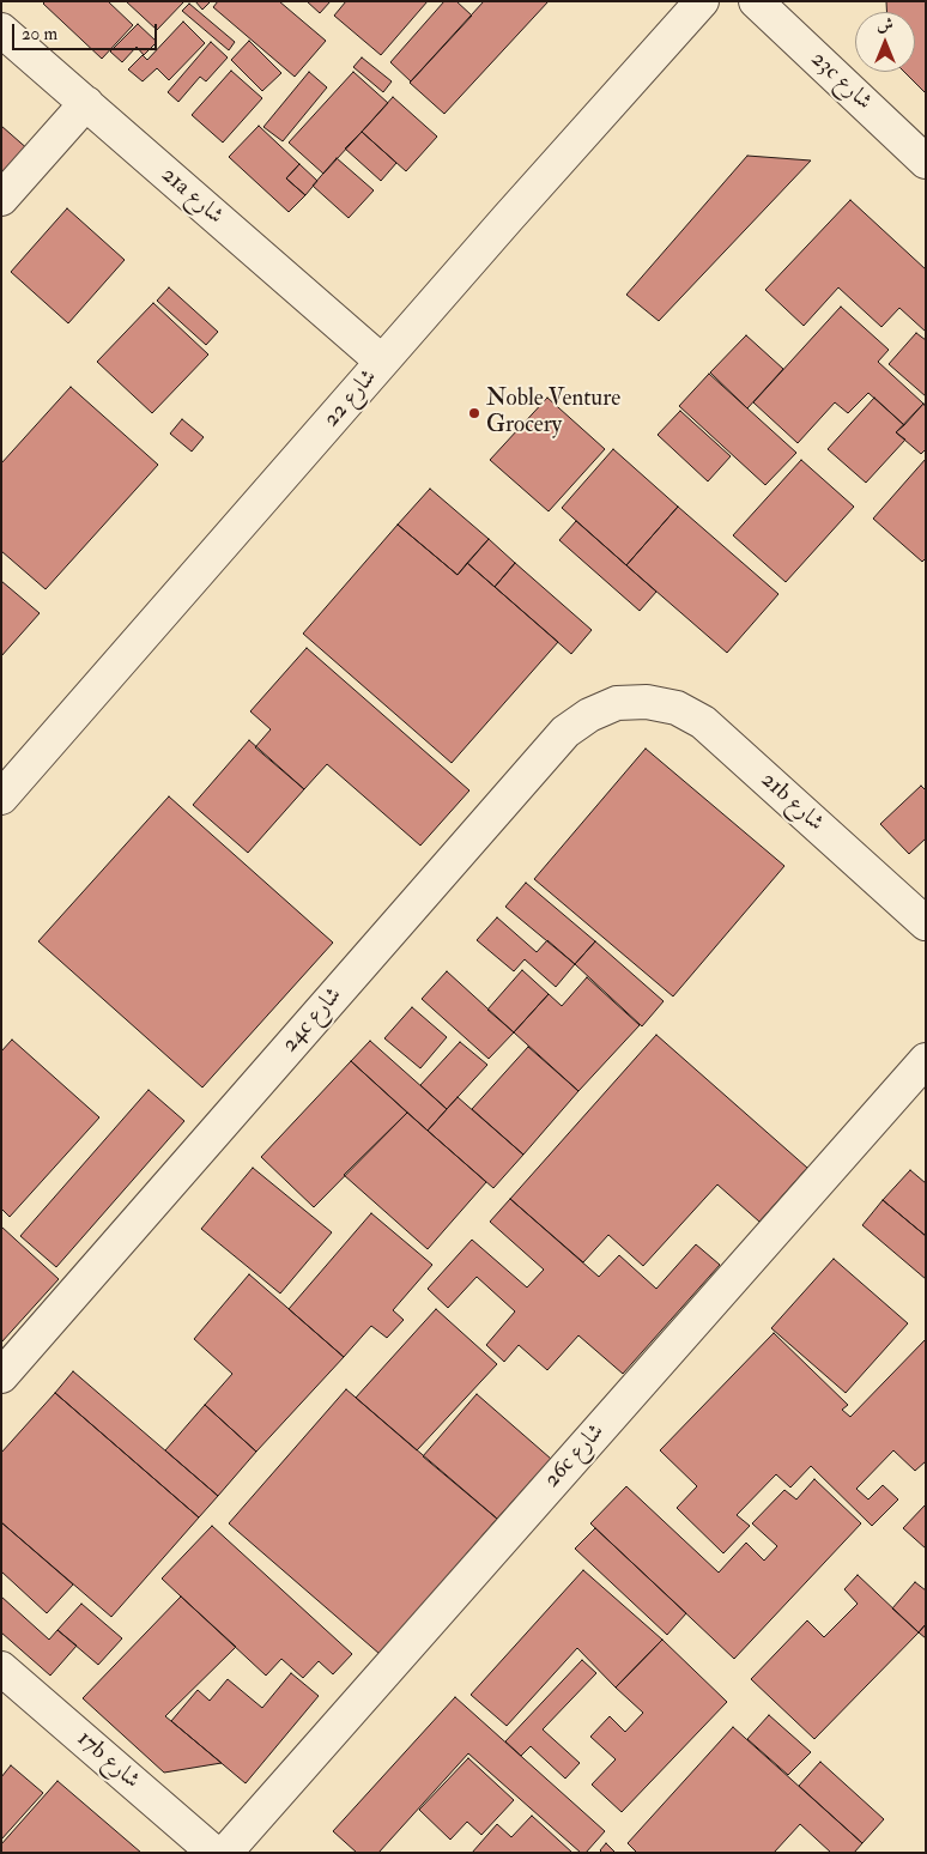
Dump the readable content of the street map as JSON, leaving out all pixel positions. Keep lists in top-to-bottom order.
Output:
{
  "streets": {
    "street": [
      "23c شارع",
      "21a شارع",
      "شارع 22",
      "21b شارع",
      "24c شارع",
      "26c شارع",
      "17b شارع"
    ]
  },
  "crossings": [
    ["21a شارع", "شارع 22"],
    ["21b شارع", "24c شارع"]
  ],
  "places": ["Noble Venture Grocery"],
  "scale_bar": "20 m",
  "north": "top"
}
